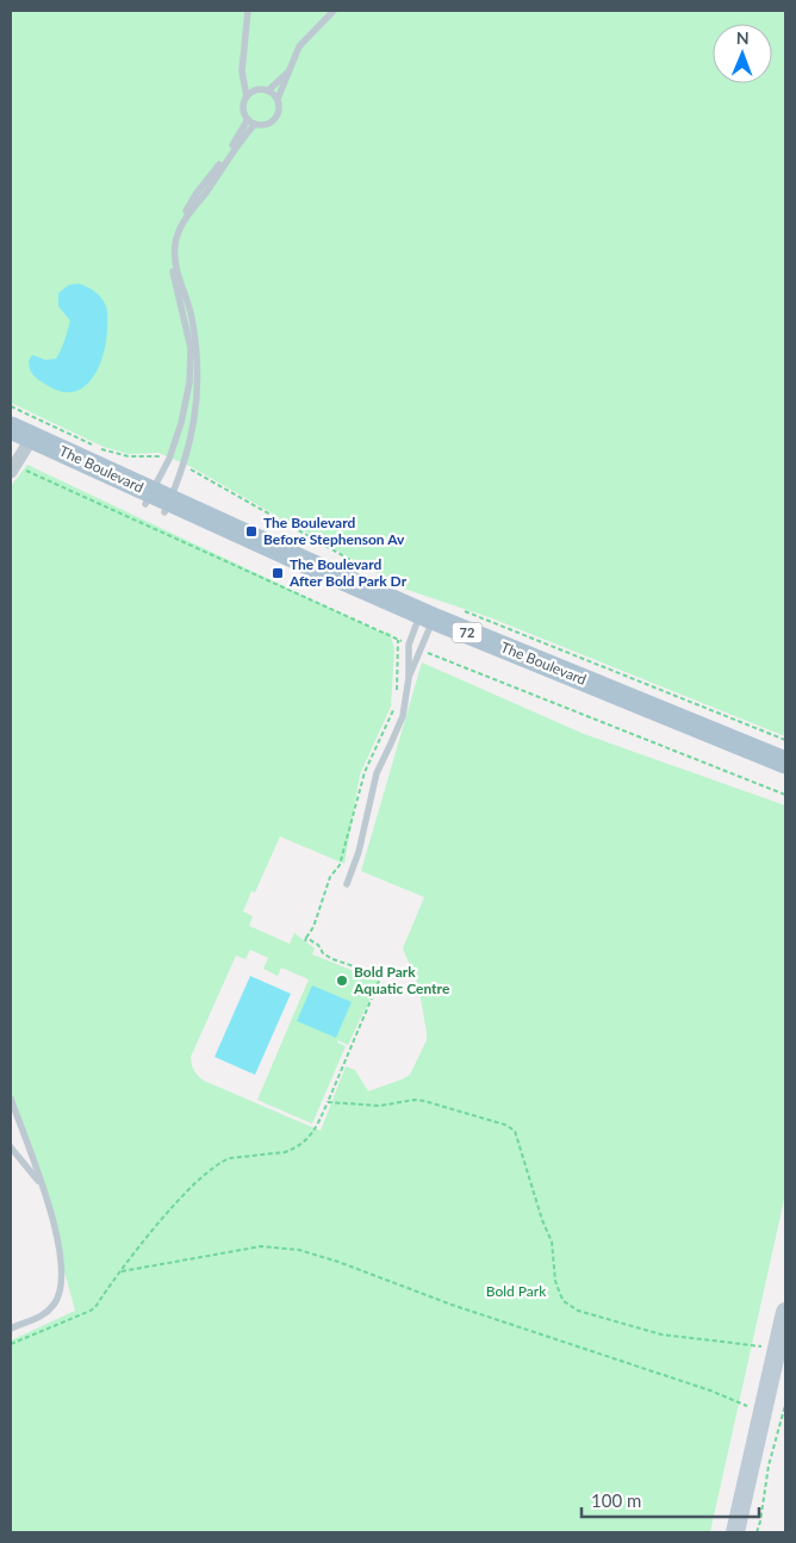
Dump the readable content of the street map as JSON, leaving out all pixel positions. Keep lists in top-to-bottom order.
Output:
{
  "streets": {
    "main road": ["The Boulevard", "72"]
  },
  "parks": ["Bold Park"],
  "places": {
    "transit": ["The Boulevard Before Stephenson Av", "The Boulevard After Bold Park Dr"],
    "other": ["Bold Park Aquatic Centre"]
  },
  "scale_bar": "100 m",
  "north": "top"
}
